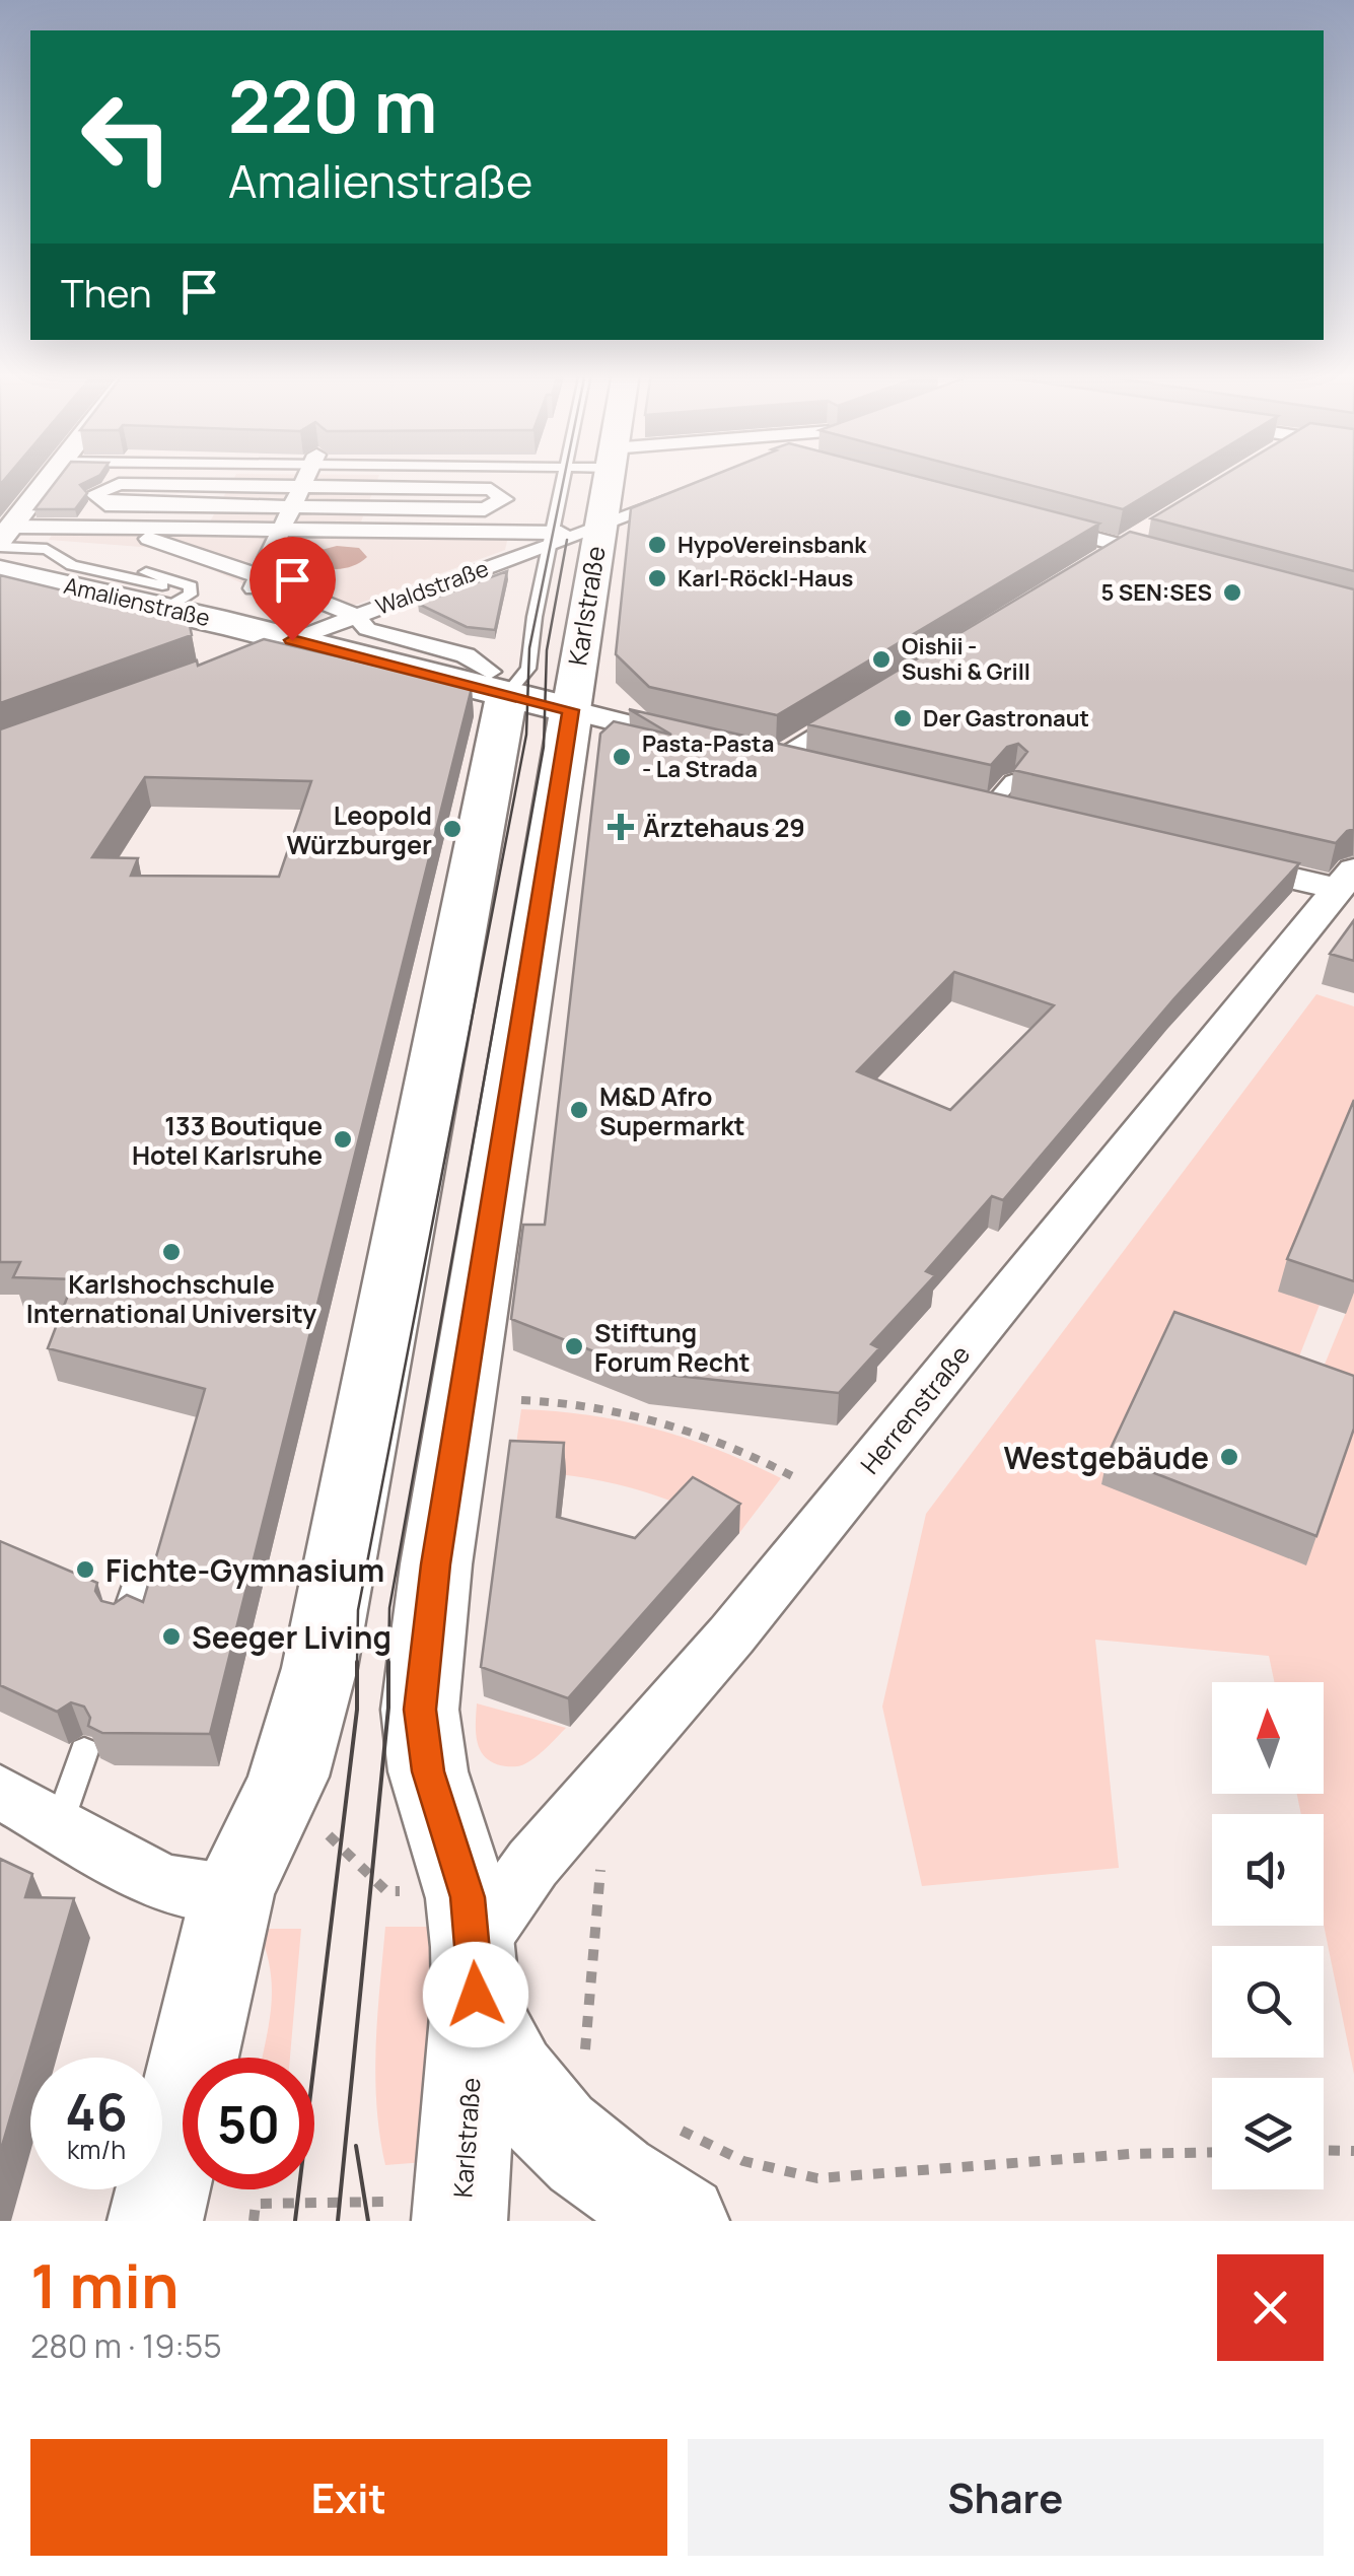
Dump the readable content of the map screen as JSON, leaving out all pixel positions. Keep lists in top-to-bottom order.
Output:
{
  "streets": {
    "main road": ["Amalienstraße", "Karlstraße"],
    "street": ["Waldstraße", "Herrenstraße"]
  },
  "crossings": [
    ["Waldstraße", "Amalienstraße"],
    ["Waldstraße", "Karlstraße"],
    ["Amalienstraße", "Karlstraße"],
    ["Karlstraße", "Herrenstraße"]
  ],
  "places": {
    "other": [
      "HypoVereinsbank",
      "Karl-Röckl-Haus",
      "5 SEN:SES",
      "Oishii - Sushi & Grill",
      "Der Gastronaut",
      "Pasta-Pasta - La Strada",
      "Leopold Würzburger",
      "M&D Afro Supermarkt",
      "133 Boutique Hotel Karlsruhe",
      "Karlshochschule International University",
      "Stiftung Forum Recht",
      "Westgebäude",
      "Fichte-Gymnasium",
      "Seeger Living"
    ],
    "health": ["Ärztehaus 29"]
  },
  "north": "top",
  "page": {
    "turn": ["220 m", "Amalienstraße"],
    "then": "Then",
    "speed": "46 km/h",
    "limit": "50",
    "heading": ["1 min", "280 m · 19:55"],
    "buttons": ["Exit", "Share"]
  }
}
